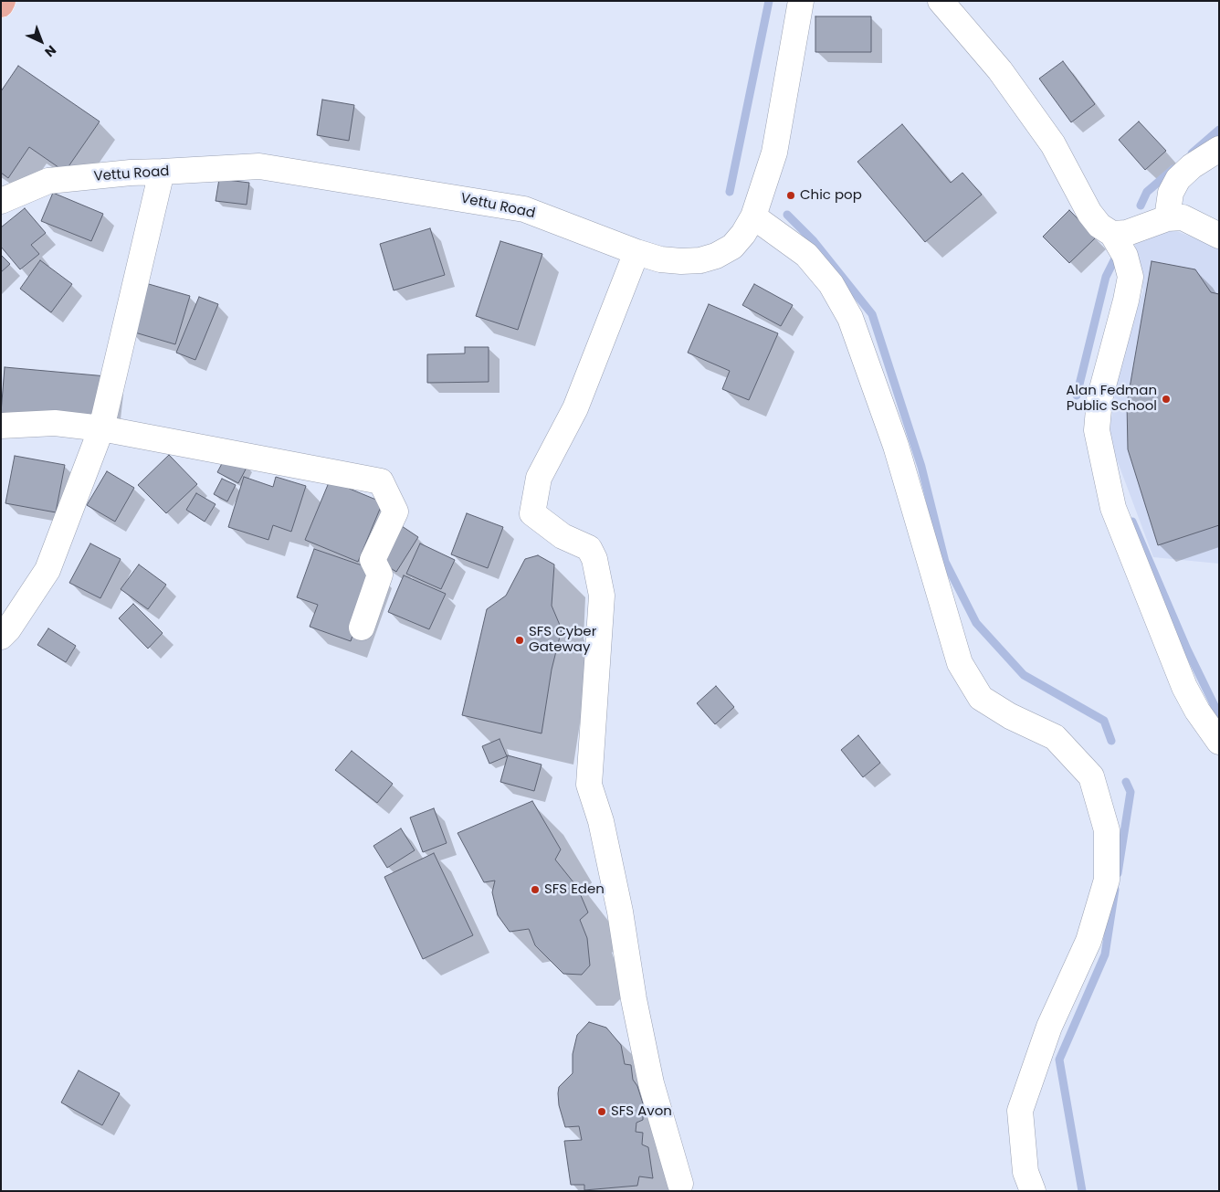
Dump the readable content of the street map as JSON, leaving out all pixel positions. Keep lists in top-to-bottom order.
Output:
{
  "streets": {
    "street": ["Vettu Road"]
  },
  "places": [
    "Chic pop",
    "Alan Fedman Public School",
    "SFS Cyber Gateway",
    "SFS Eden",
    "SFS Avon"
  ],
  "north": "bottom right"
}
